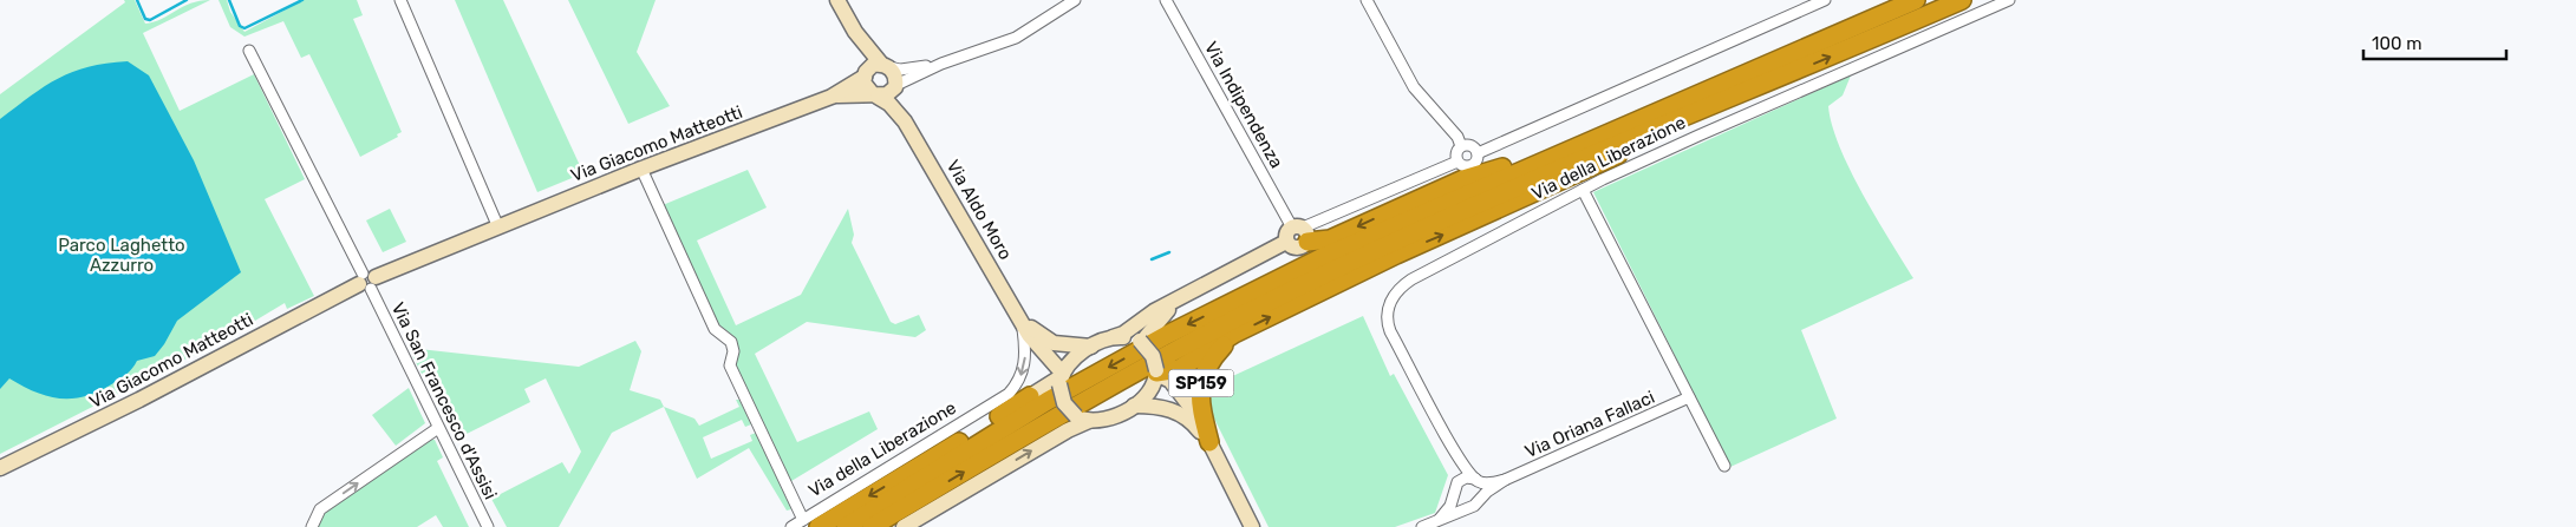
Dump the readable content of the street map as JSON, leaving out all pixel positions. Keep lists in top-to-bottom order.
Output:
{
  "streets": {
    "highway": ["SP159"],
    "street": [
      "Via Indipendenza",
      "Via Giacomo Matteotti",
      "Via della Liberazione",
      "Via Aldo Moro",
      "Via San Francesco d'Assisi",
      "Via Oriana Fallaci"
    ]
  },
  "crossings": [
    ["Via Giacomo Matteotti", "Via Aldo Moro"],
    ["Via Giacomo Matteotti", "Via San Francesco d'Assisi"],
    ["Via della Liberazione", "Via Aldo Moro"],
    ["Via Aldo Moro", "SP159"]
  ],
  "parks": ["Parco Laghetto Azzurro"],
  "scale_bar": "100 m"
}
